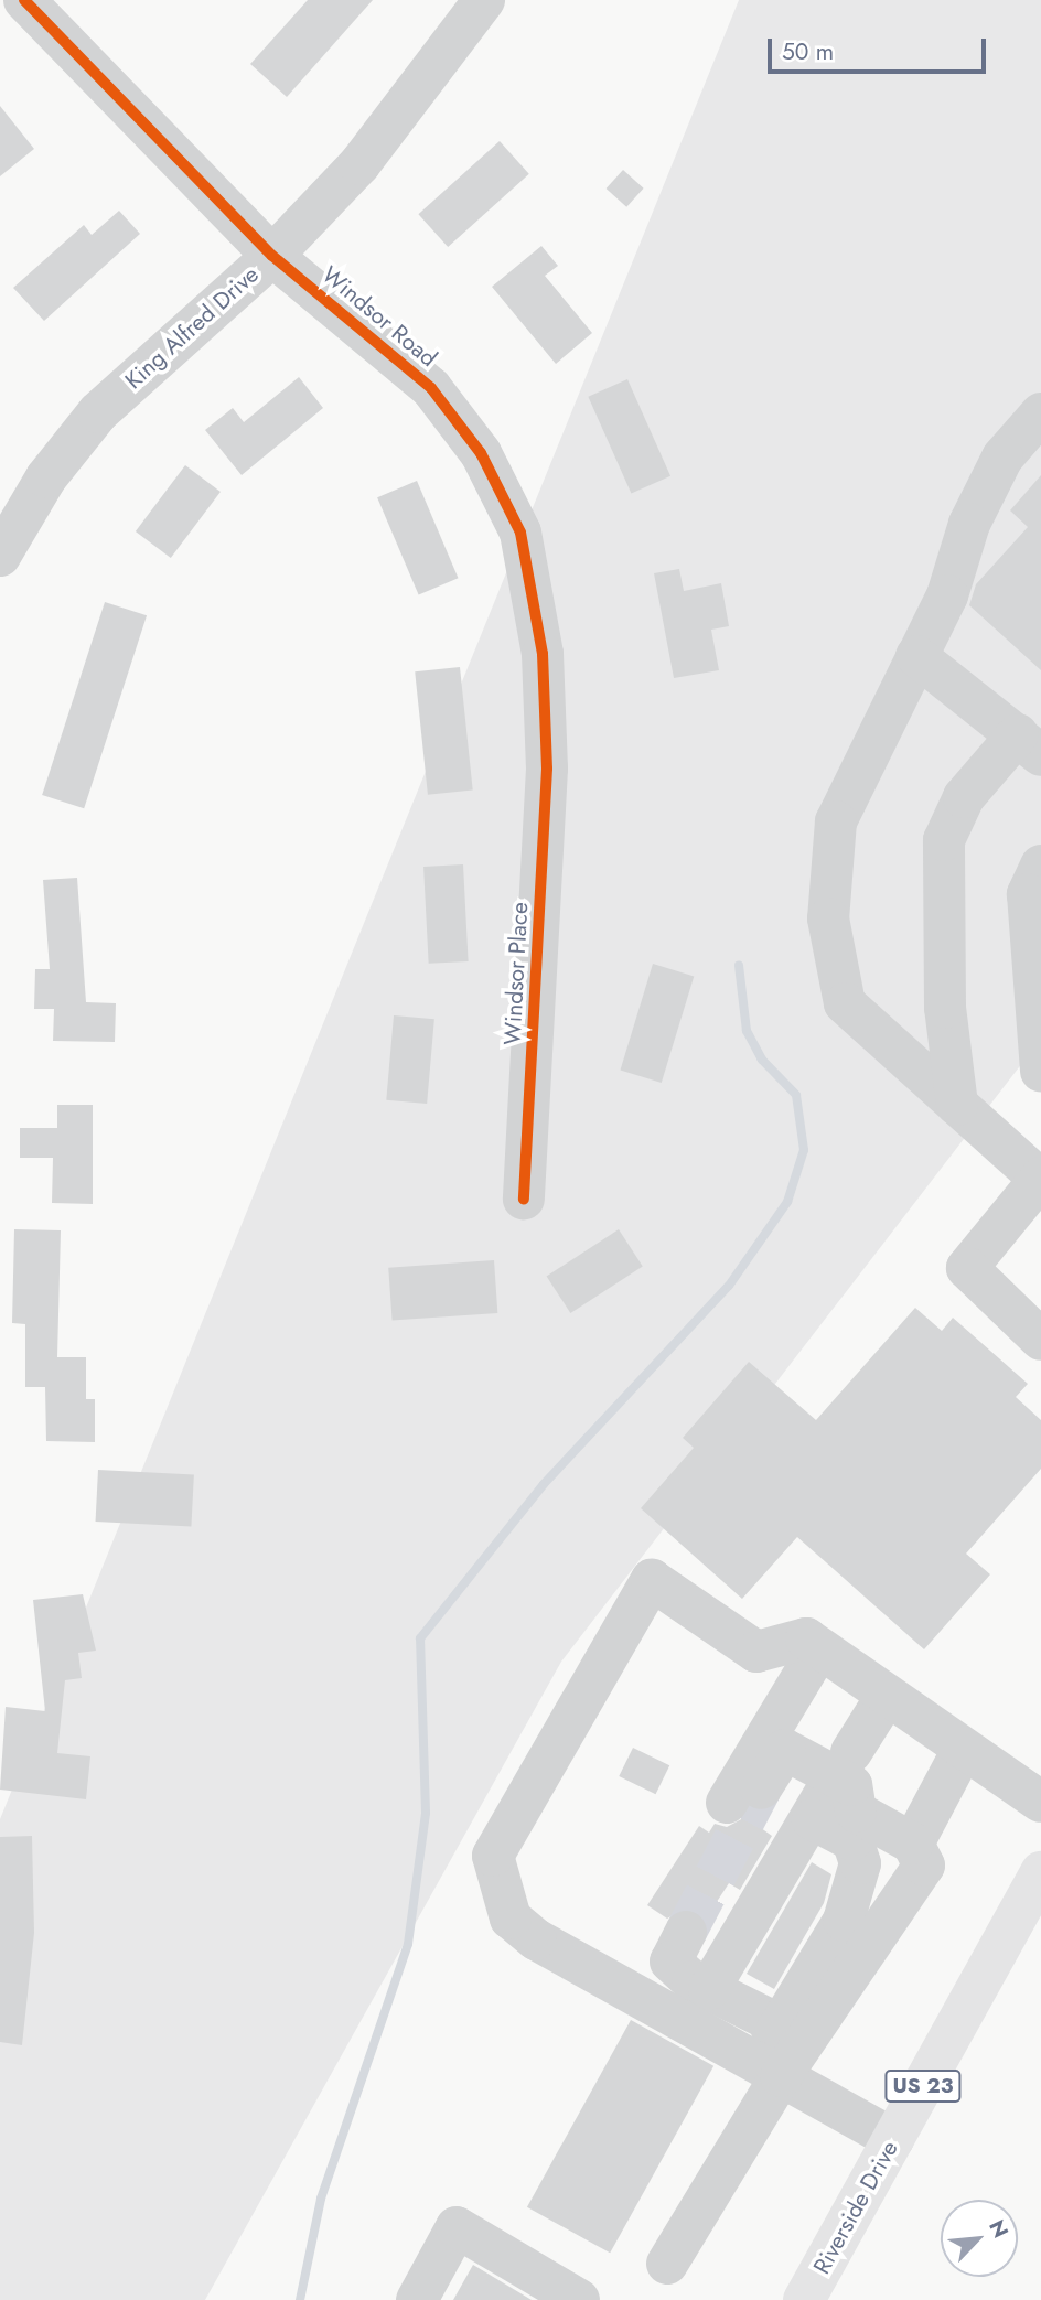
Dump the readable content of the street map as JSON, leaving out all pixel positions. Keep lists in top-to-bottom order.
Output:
{
  "streets": {
    "main road": ["US 23", "Riverside Drive"],
    "street": ["Windsor Road", "King Alfred Drive", "Windsor Place"]
  },
  "crossings": [
    ["Windsor Road", "King Alfred Drive"],
    ["Windsor Road", "Windsor Place"]
  ],
  "scale_bar": "50 m",
  "north": "top right"
}
